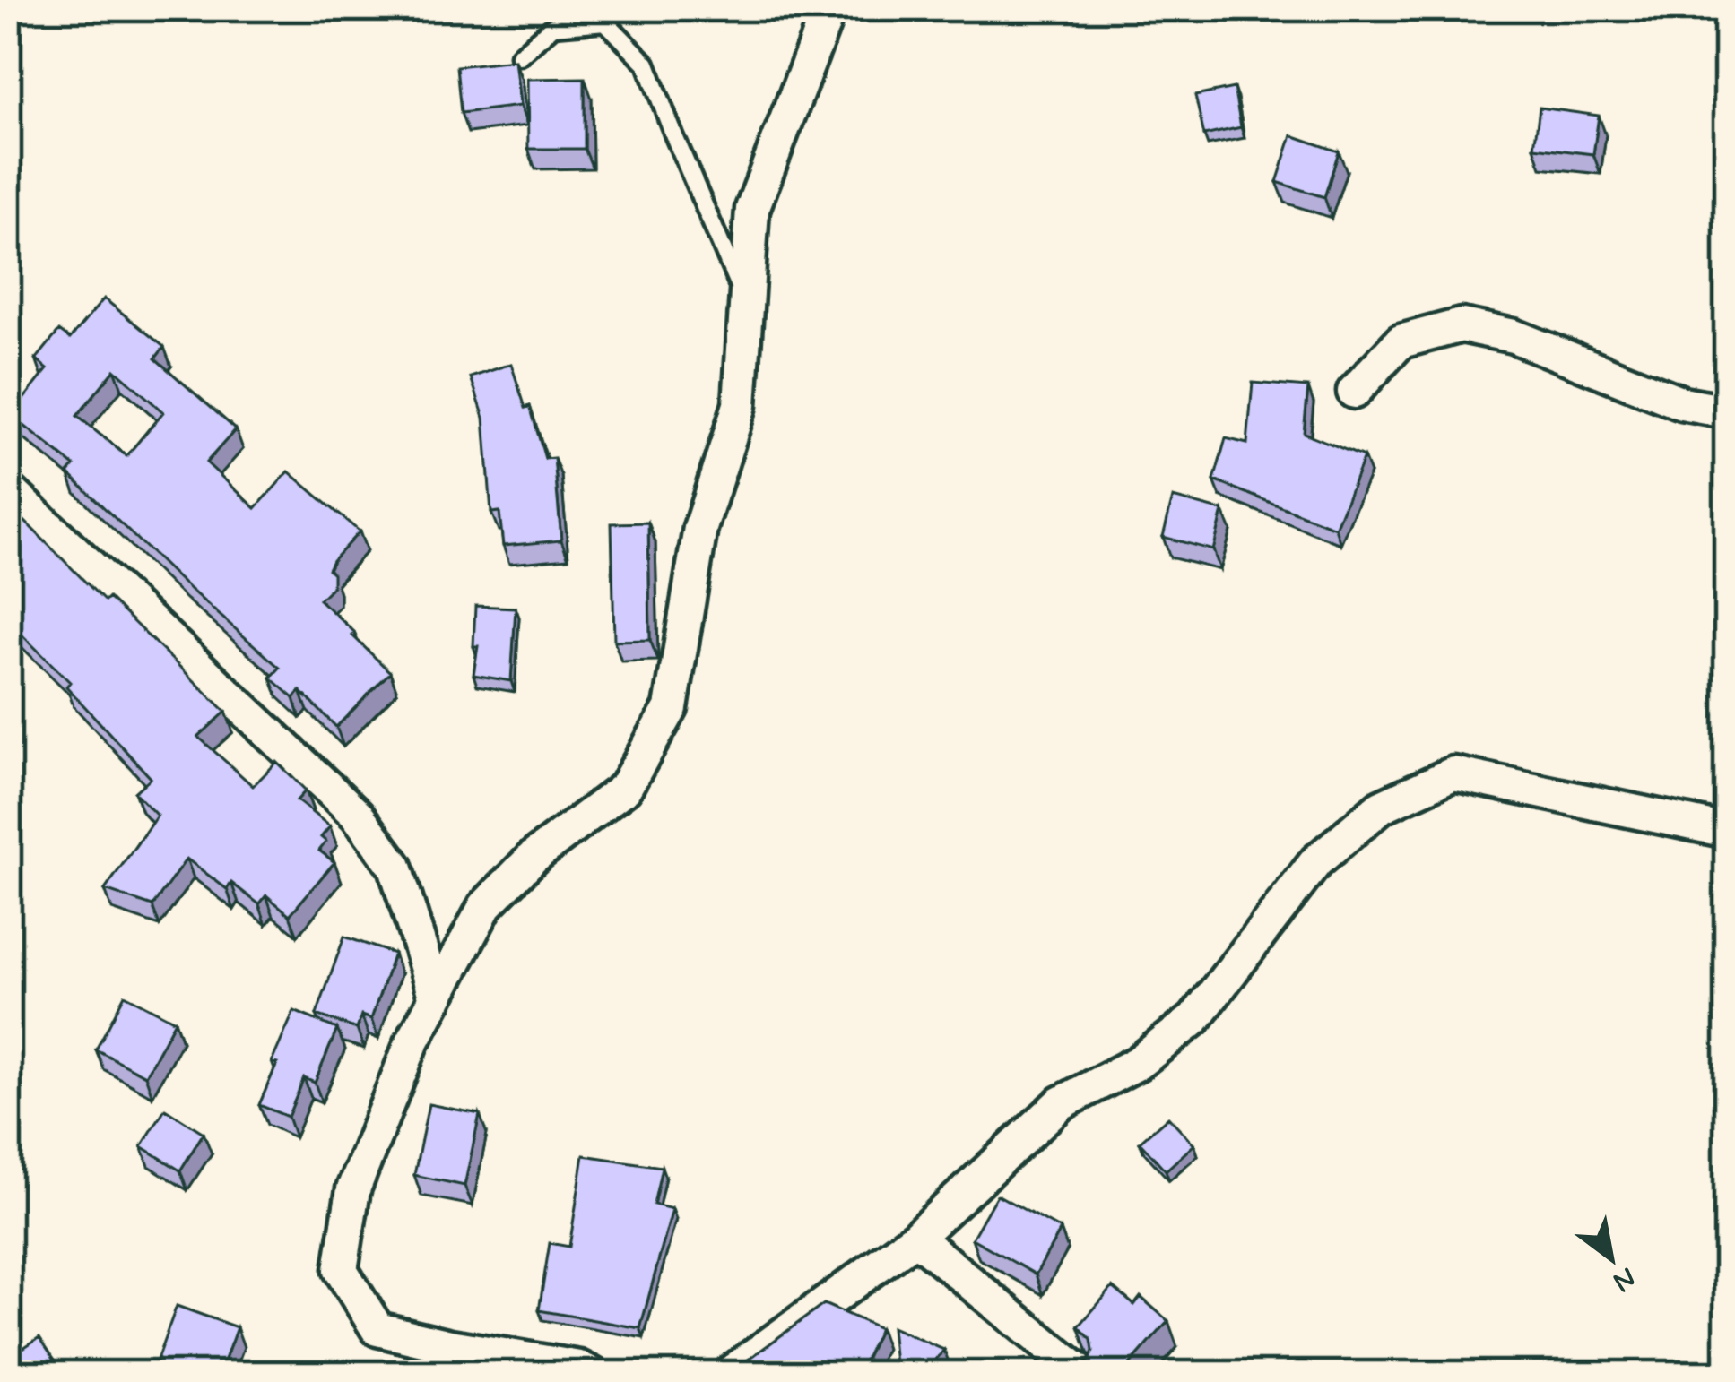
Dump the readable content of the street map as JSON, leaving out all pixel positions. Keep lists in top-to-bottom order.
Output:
{
  "north": "bottom right"
}
